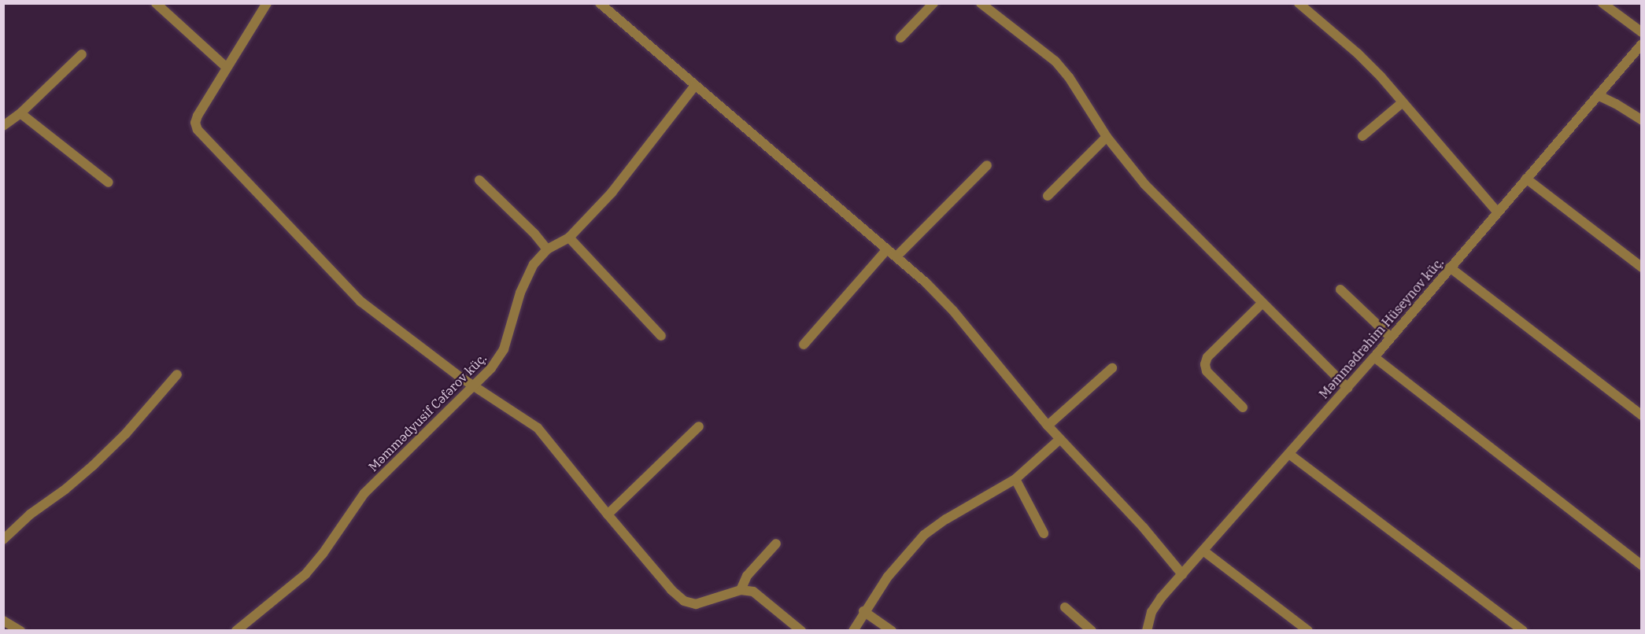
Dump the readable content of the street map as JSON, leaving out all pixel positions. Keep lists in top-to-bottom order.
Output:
{
  "streets": {
    "street": ["Məmmədrəhim Hüseynov küç.", "Məmmədyusif Cəfərov küç."]
  }
}
